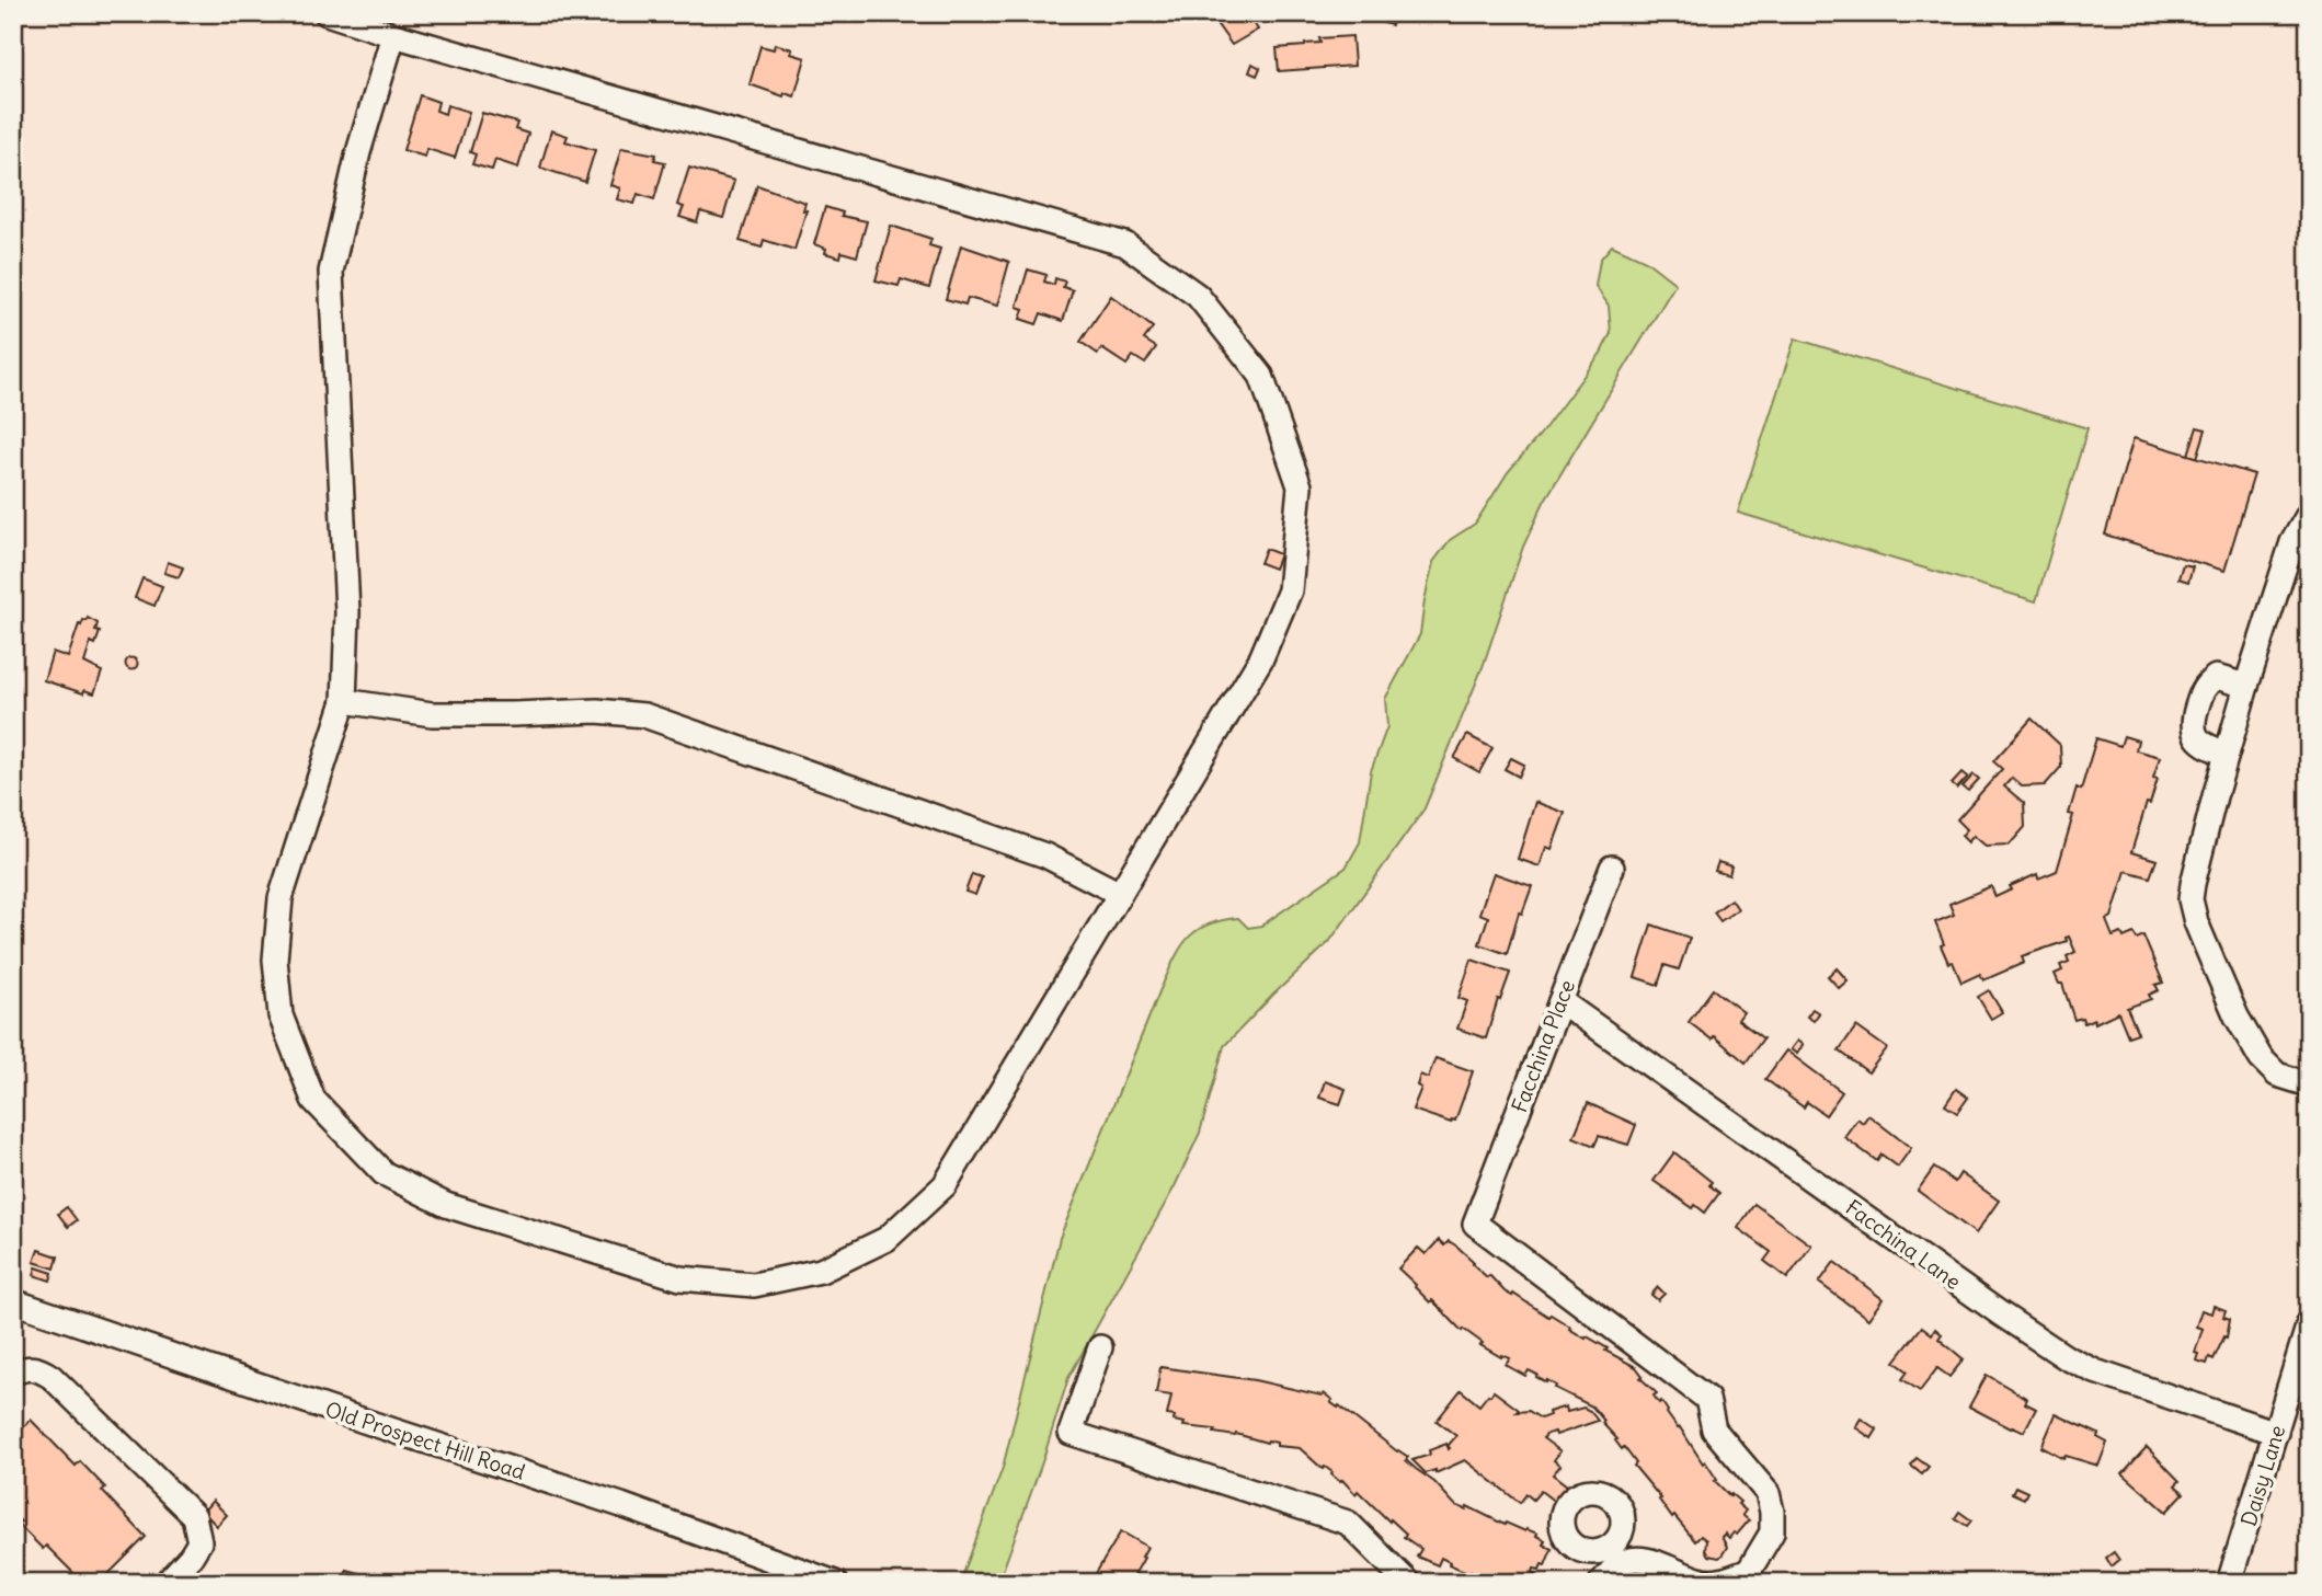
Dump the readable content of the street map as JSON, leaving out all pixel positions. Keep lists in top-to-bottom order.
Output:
{
  "streets": {
    "street": [
      "Facchina Place",
      "Facchina Lane",
      "Old Prospect Hill Road",
      "Daisy Lane"
    ]
  },
  "crossings": [
    ["Facchina Place", "Facchina Lane"],
    ["Facchina Lane", "Daisy Lane"]
  ]
}
